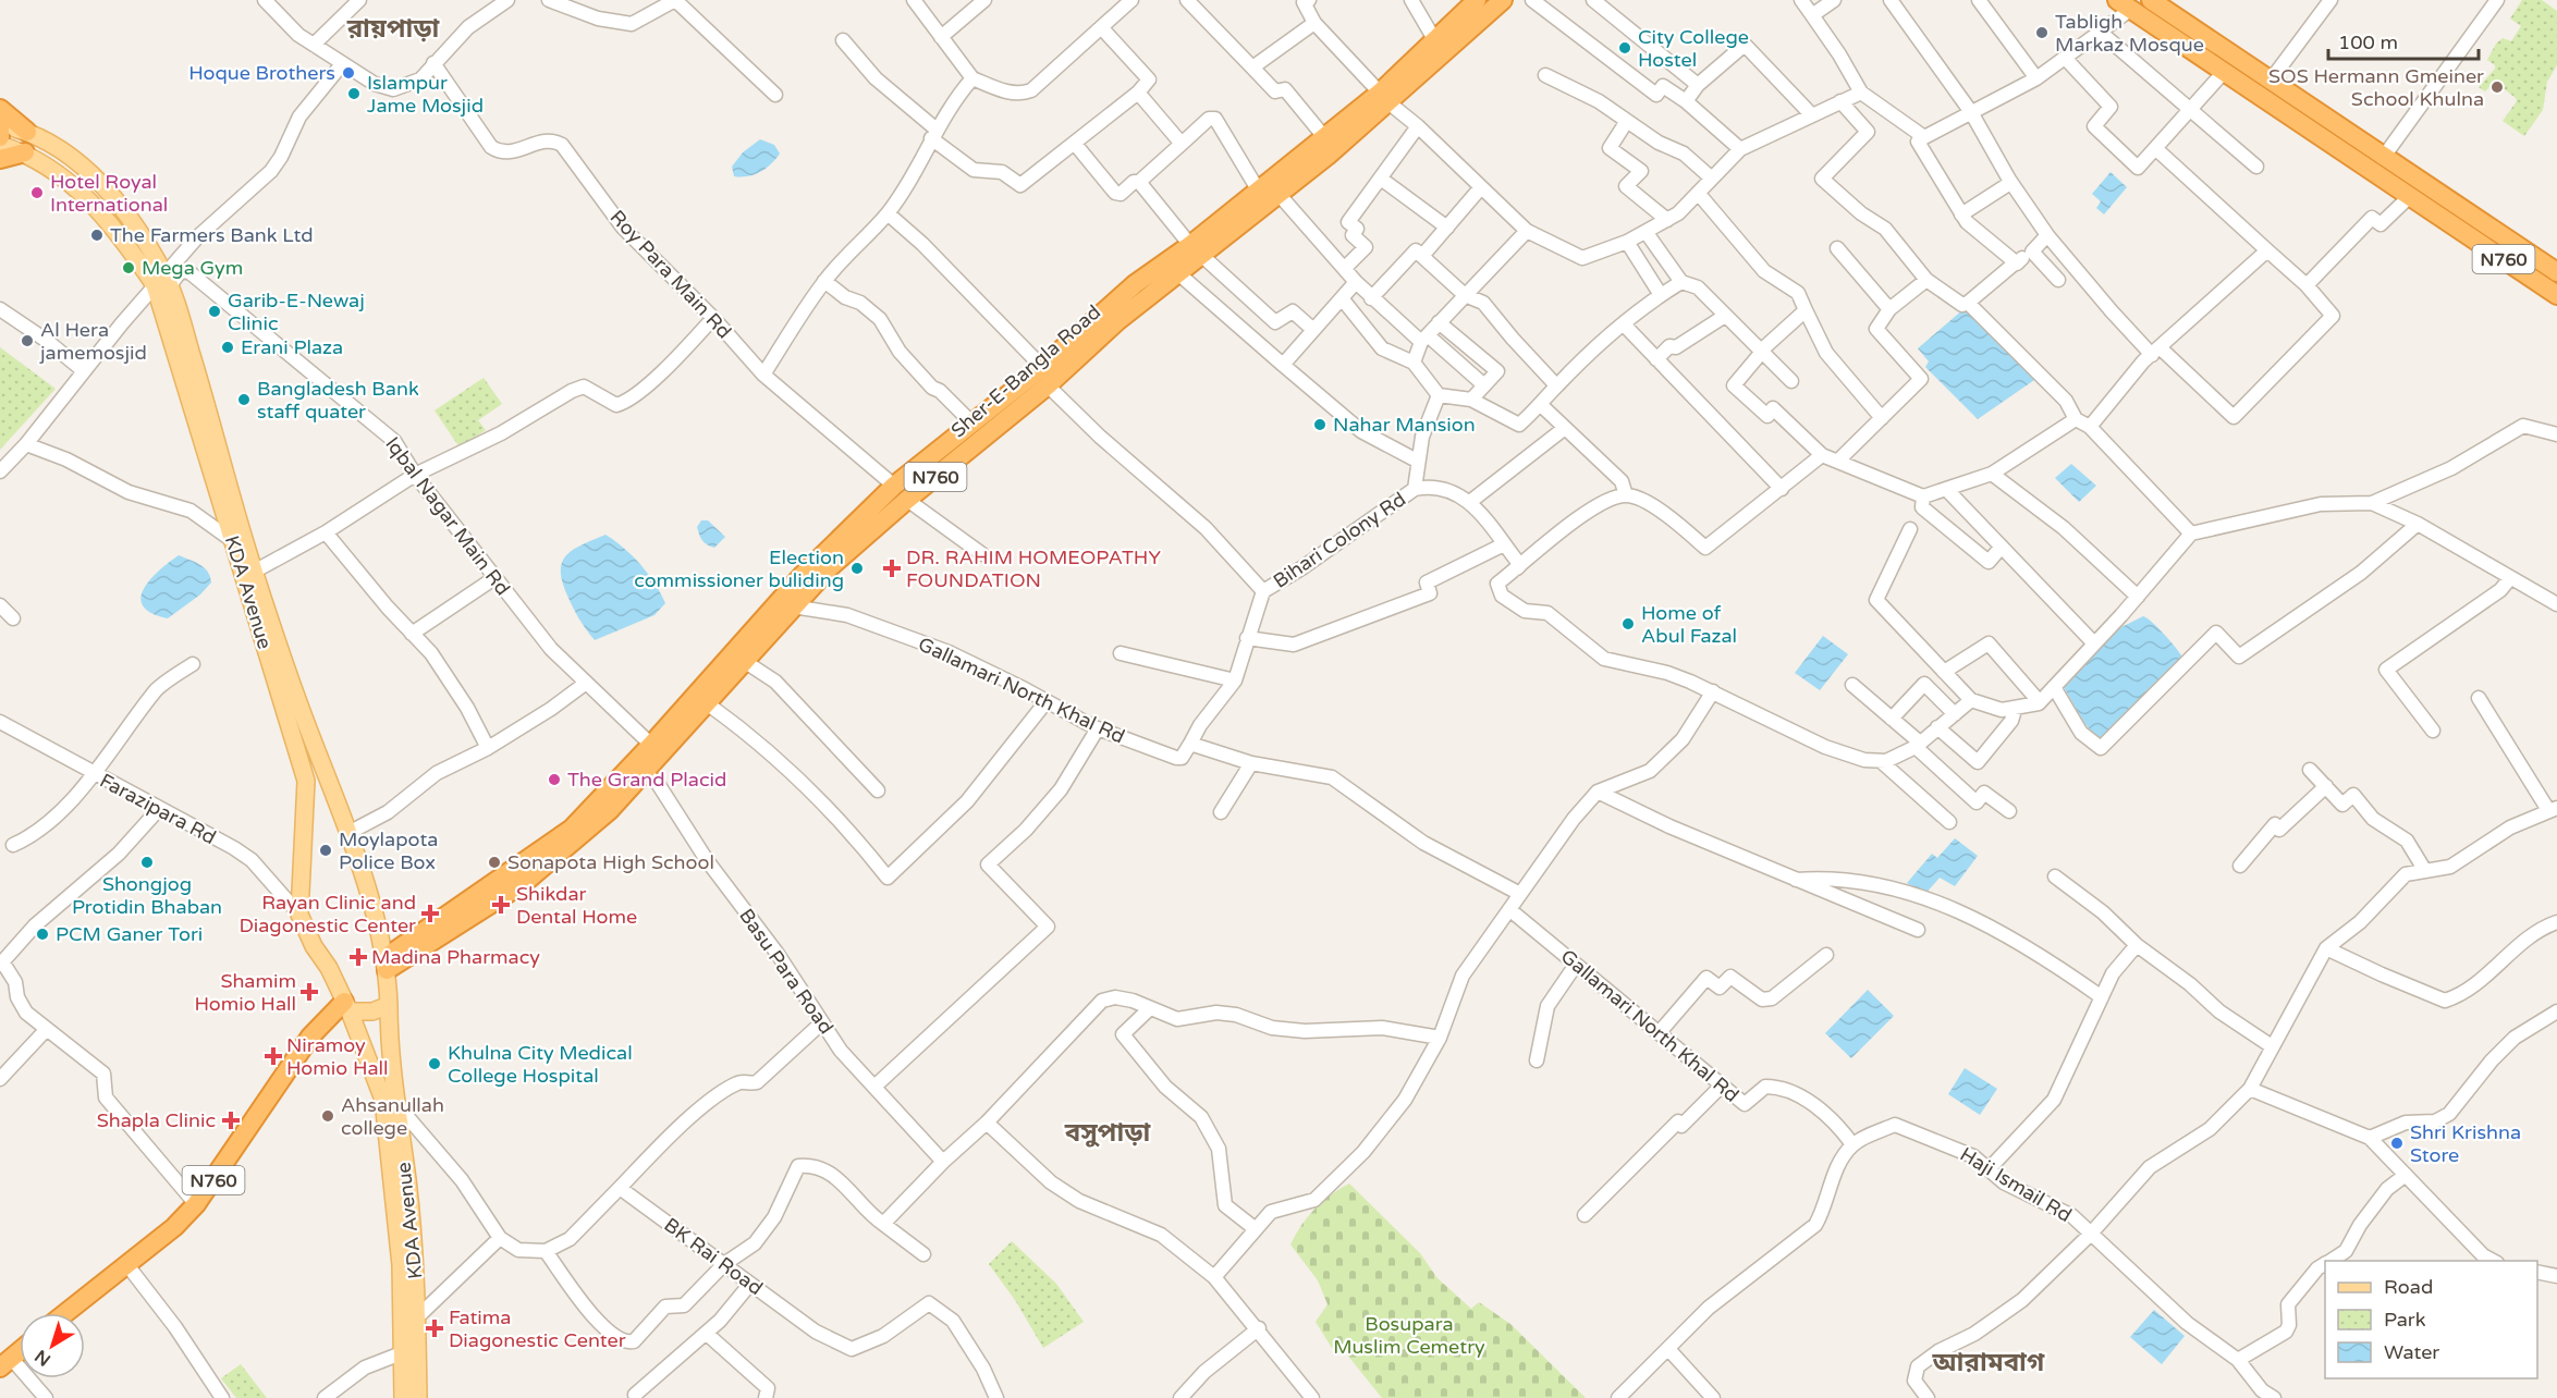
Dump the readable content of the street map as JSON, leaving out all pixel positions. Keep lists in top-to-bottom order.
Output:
{
  "streets": {
    "highway": ["N760", "Sher-E-Bangla Road"],
    "main road": ["KDA Avenue"],
    "street": [
      "Roy Para Main Rd",
      "Iqbal Nagar Main Rd",
      "Bihari Colony Rd",
      "Gallamari North Khal Rd",
      "Farazipara Rd",
      "Basu Para Road",
      "Haji Ismail Rd",
      "BK Rai Road"
    ]
  },
  "crossings": [
    ["N760", "KDA Avenue"],
    ["Roy Para Main Rd", "Sher-E-Bangla Road"],
    ["Sher-E-Bangla Road", "Iqbal Nagar Main Rd"],
    ["Sher-E-Bangla Road", "KDA Avenue"],
    ["Sher-E-Bangla Road", "Gallamari North Khal Rd"],
    ["Sher-E-Bangla Road", "Basu Para Road"],
    ["Iqbal Nagar Main Rd", "KDA Avenue"],
    ["KDA Avenue", "Farazipara Rd"],
    ["Gallamari North Khal Rd", "Haji Ismail Rd"]
  ],
  "districts": ["রায়পাড়া", "বসুপাড়া", "আরামবাগ"],
  "parks": ["Bosupara Muslim Cemetry"],
  "places": {
    "other": [
      "Tabligh Markaz Mosque",
      "City College Hostel",
      "Hoque Brothers",
      "SOS Hermann Gmeiner School Khulna",
      "Islampur Jame Mosjid",
      "Hotel Royal International",
      "The Farmers Bank Ltd",
      "Mega Gym",
      "Garib-E-Newaj Clinic",
      "Al Hera jamemosjid",
      "Erani Plaza",
      "Bangladesh Bank staff quater",
      "Nahar Mansion",
      "Election commissioner buliding",
      "Home of Abul Fazal",
      "The Grand Placid",
      "Moylapota Police Box",
      "Shongjog Protidin Bhaban",
      "Sonapota High School",
      "PCM Ganer Tori",
      "Khulna City Medical College Hospital",
      "Ahsanullah college",
      "Shri Krishna Store"
    ],
    "health": [
      "DR. RAHIM HOMEOPATHY FOUNDATION",
      "Shikdar Dental Home",
      "Rayan Clinic and Diagonestic Center",
      "Madina Pharmacy",
      "Shamim Homio Hall",
      "Niramoy Homio Hall",
      "Shapla Clinic",
      "Fatima Diagonestic Center"
    ]
  },
  "legend": ["Road", "Park", "Water"],
  "scale_bar": "100 m",
  "north": "bottom left"
}
